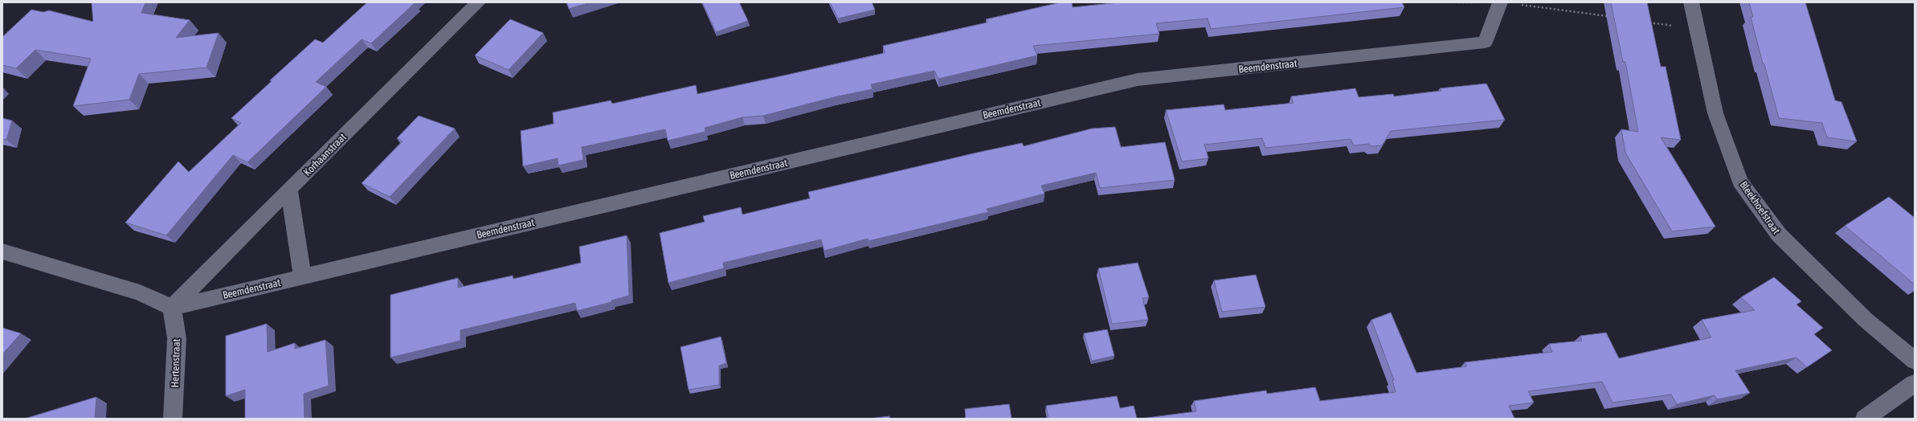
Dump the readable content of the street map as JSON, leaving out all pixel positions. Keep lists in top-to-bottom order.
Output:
{
  "streets": {
    "street": [
      "Beemdenstraat",
      "Korhaanstraat",
      "Bleekhoefstraat",
      "Hertenstraat"
    ]
  },
  "crossings": [
    ["Beemdenstraat", "Korhaanstraat"],
    ["Beemdenstraat", "Hertenstraat"],
    ["Korhaanstraat", "Hertenstraat"]
  ]
}
